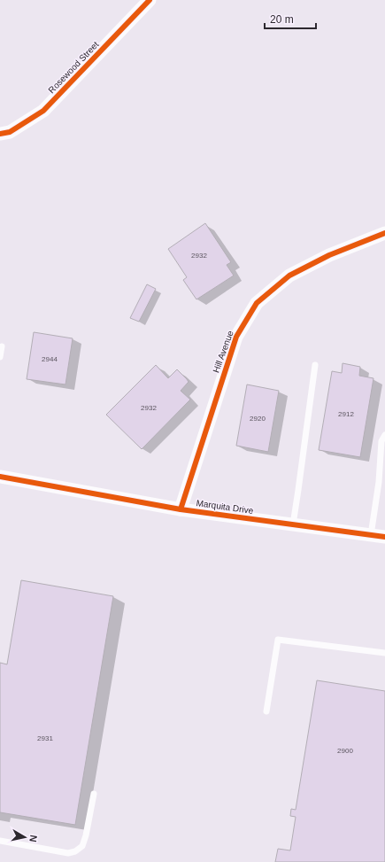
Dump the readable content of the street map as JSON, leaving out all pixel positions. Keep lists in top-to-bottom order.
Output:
{
  "streets": {
    "street": ["Rosewood Street", "Hill Avenue", "Marquita Drive"]
  },
  "crossings": [
    ["Hill Avenue", "Marquita Drive"]
  ],
  "house_numbers": [
    "2932",
    "2944",
    "2932",
    "2912",
    "2920",
    "2931",
    "2900"
  ],
  "scale_bar": "20 m",
  "north": "right"
}
